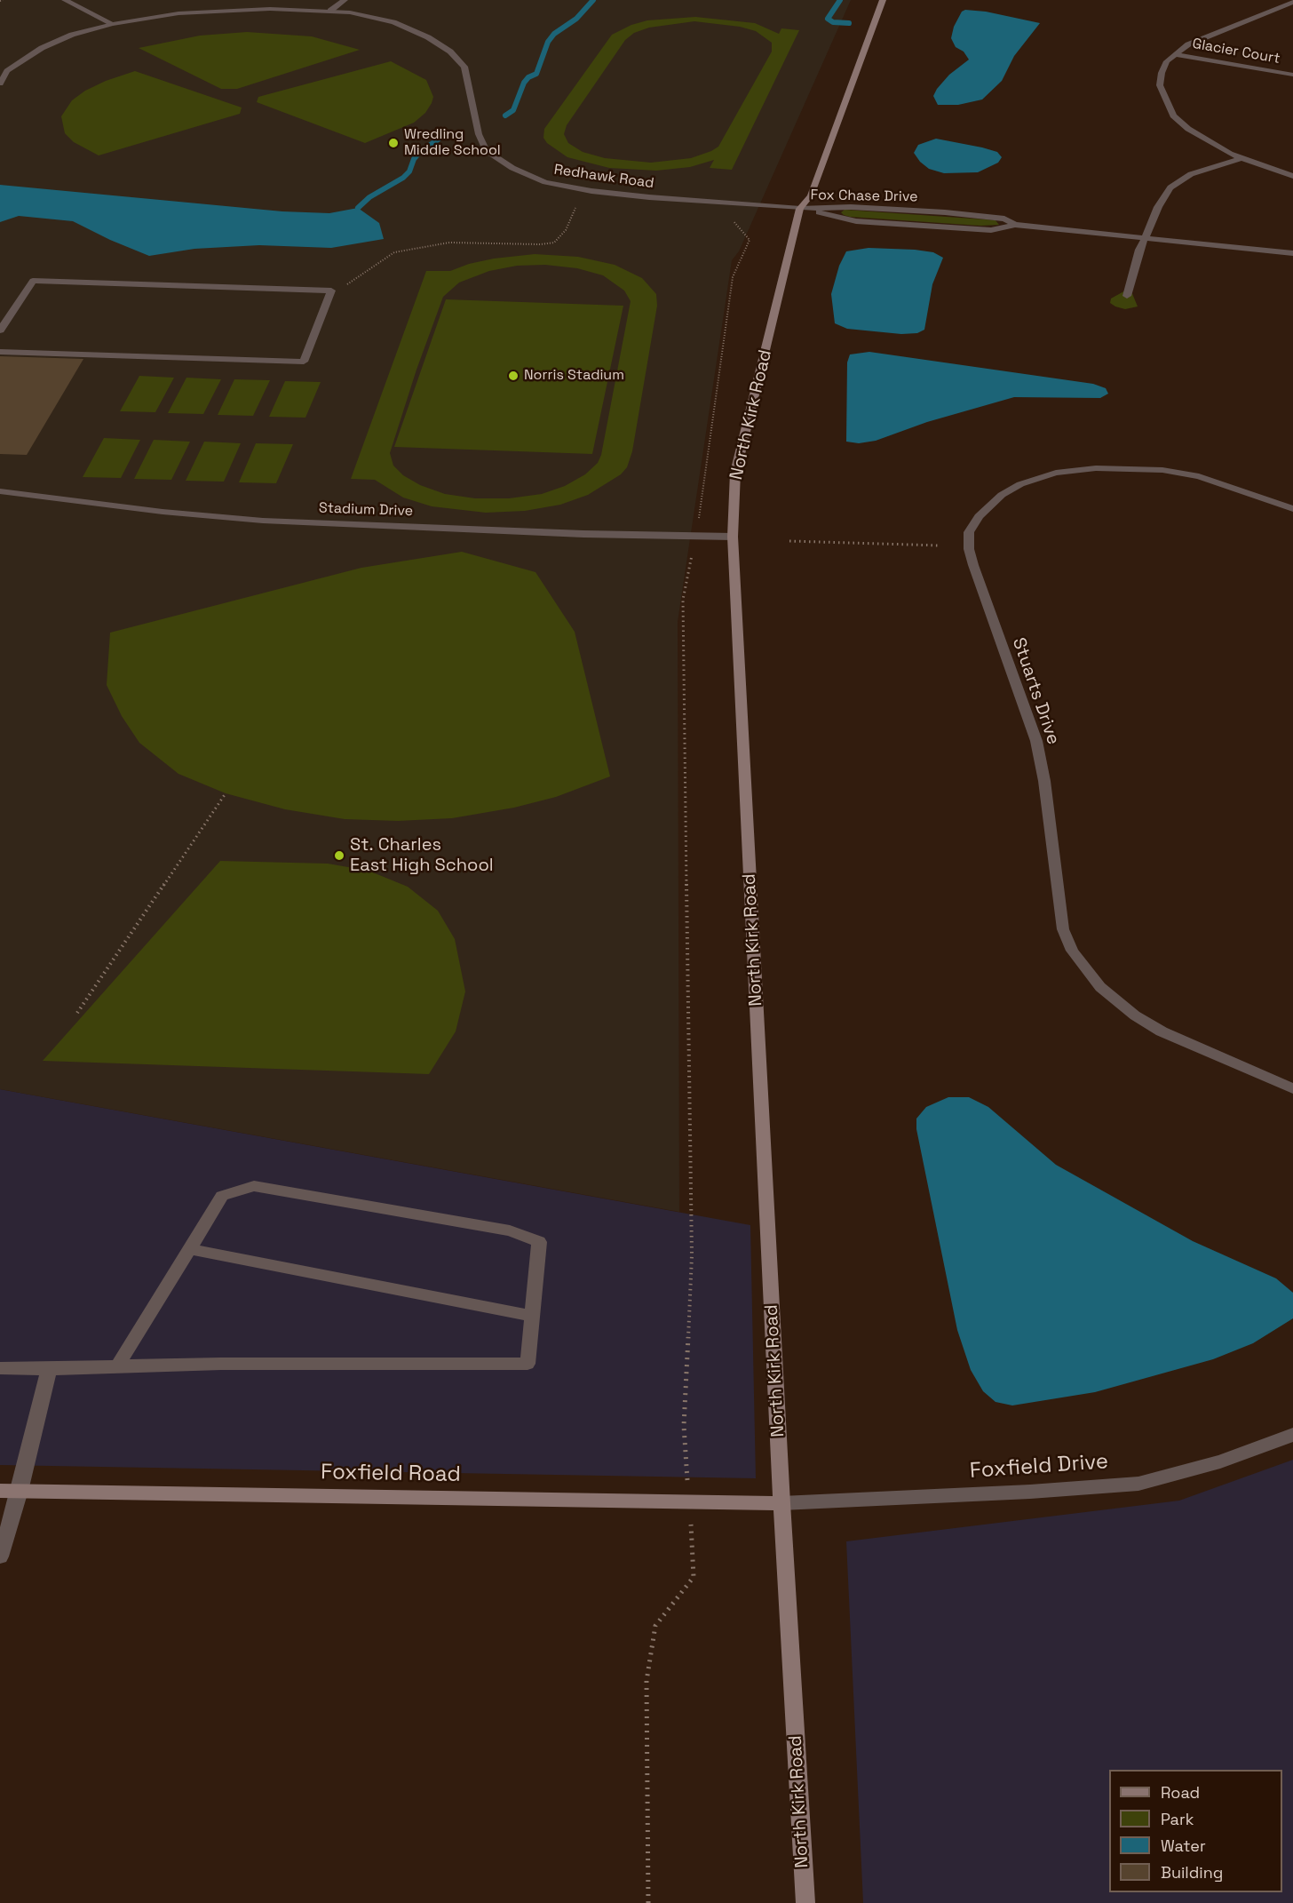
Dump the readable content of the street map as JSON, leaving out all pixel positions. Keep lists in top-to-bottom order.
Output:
{
  "streets": {
    "main road": ["North Kirk Road", "Foxfield Road"],
    "street": [
      "Glacier Court",
      "Redhawk Road",
      "Fox Chase Drive",
      "Stadium Drive",
      "Stuarts Drive",
      "Foxfield Drive"
    ]
  },
  "crossings": [
    ["Redhawk Road", "Fox Chase Drive"],
    ["Redhawk Road", "North Kirk Road"],
    ["Fox Chase Drive", "North Kirk Road"],
    ["North Kirk Road", "Stadium Drive"],
    ["North Kirk Road", "Foxfield Drive"],
    ["North Kirk Road", "Foxfield Road"],
    ["Foxfield Drive", "Foxfield Road"]
  ],
  "places": ["Wredling Middle School", "Norris Stadium", "St. Charles East High School"],
  "legend": [
    "Road",
    "Park",
    "Water",
    "Building"
  ]
}
